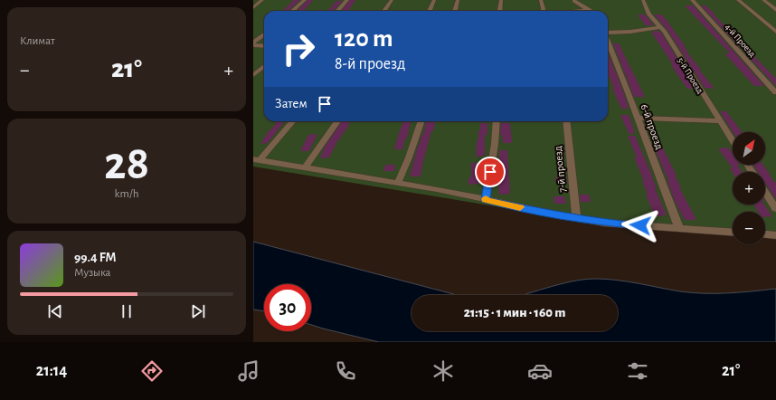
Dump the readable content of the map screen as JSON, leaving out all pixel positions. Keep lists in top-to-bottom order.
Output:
{
  "streets": {
    "street": [
      "4-й Проезд",
      "5-й Проезд",
      "6-й проезд",
      "7-й проезд"
    ]
  },
  "north": "top right",
  "page": {
    "tile": [
      "Климат",
      ["28", "km/h"]
    ],
    "turn": ["120 m", "8-й проезд"],
    "heat": ["−", "21°", "+"],
    "then": "Затем",
    "map_buttons": ["+", "−"],
    "song": ["99.4 FM", "Музыка"],
    "limit": "30",
    "trip": "21:15 · 1 мин · 160 m",
    "tabs": ["21:14", "21°"]
  }
}
